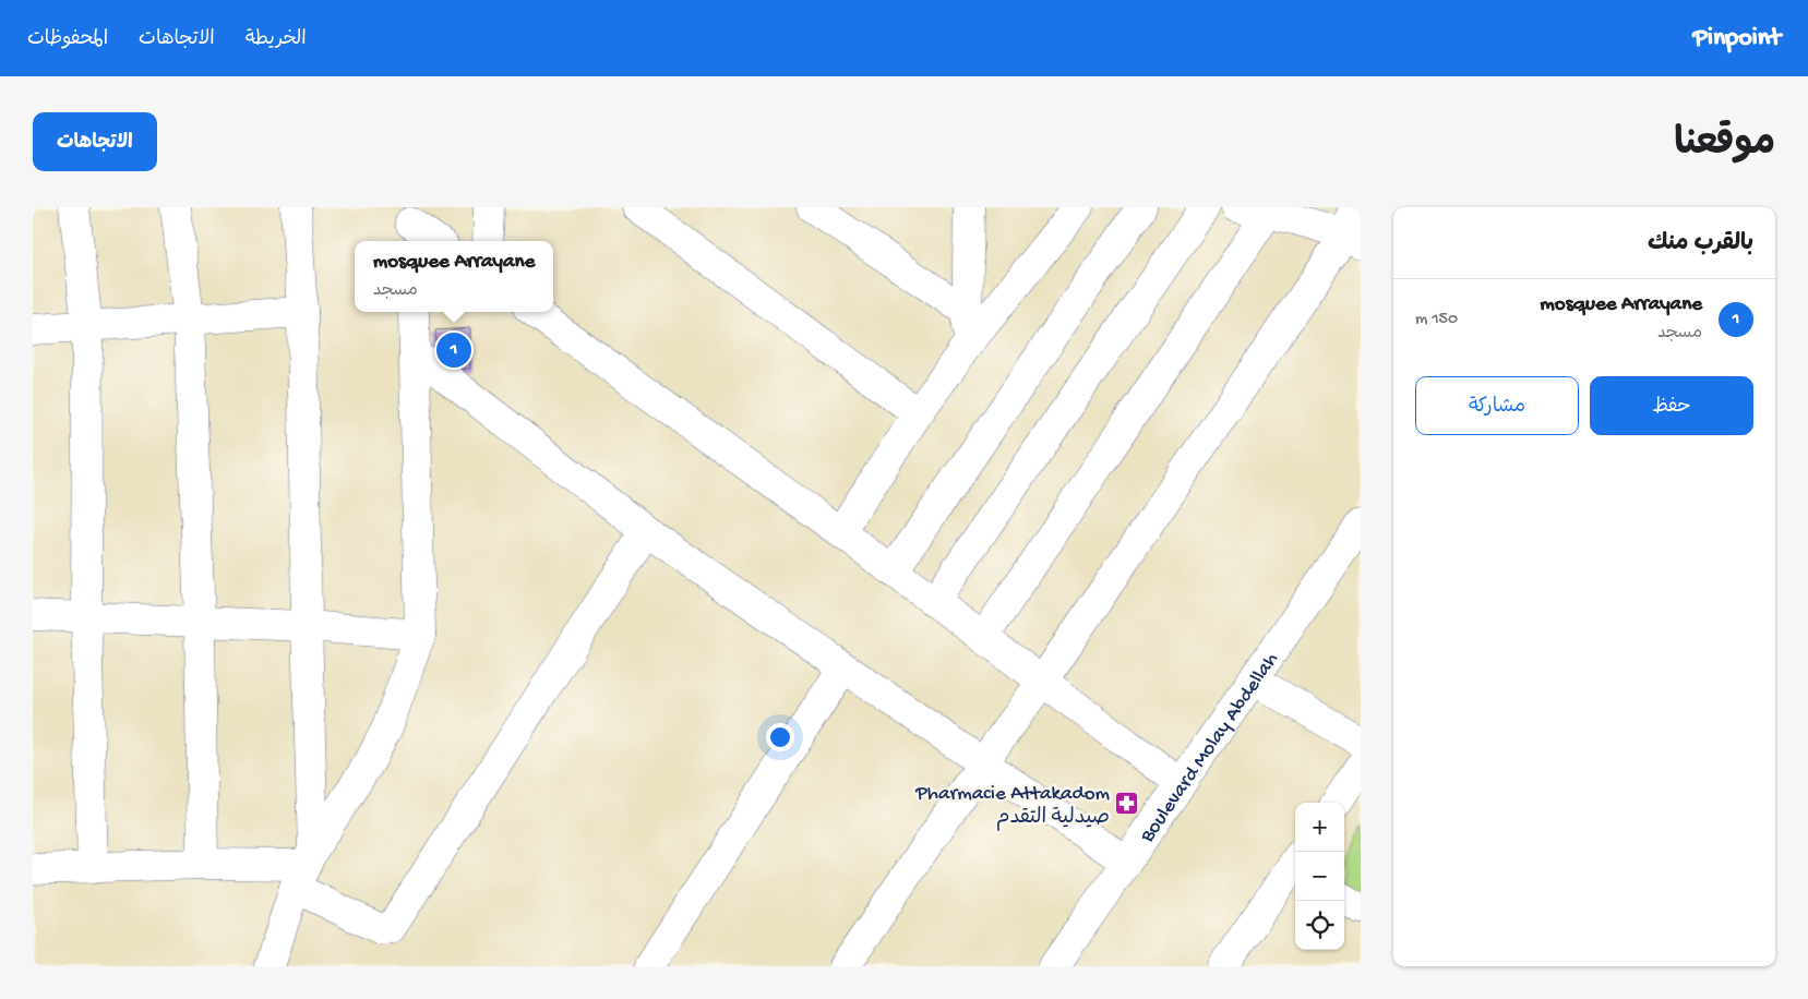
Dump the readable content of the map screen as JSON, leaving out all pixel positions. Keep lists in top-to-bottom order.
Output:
{
  "streets": {
    "street": ["Boulevard Molay Abdellah"]
  },
  "places": {
    "pharmacy": ["Pharmacie Attakadom صيدلية التقدم"]
  },
  "page": {
    "header": "Pinpoint",
    "nav": ["الخريطة", "الاتجاهات", "المحفوظات"],
    "title": "موقعنا",
    "buttons": [
      "الاتجاهات",
      ["حفظ", "مشاركة"]
    ],
    "heading": "بالقرب منك",
    "popup": ["mosquee Arrayane", "مسجد"],
    "list": [
      {
        "mark": "1",
        "name": "mosquee Arrayane",
        "note": "مسجد",
        "value": "150 m"
      }
    ],
    "pins": "1",
    "map_buttons": ["+", "−"]
  }
}
